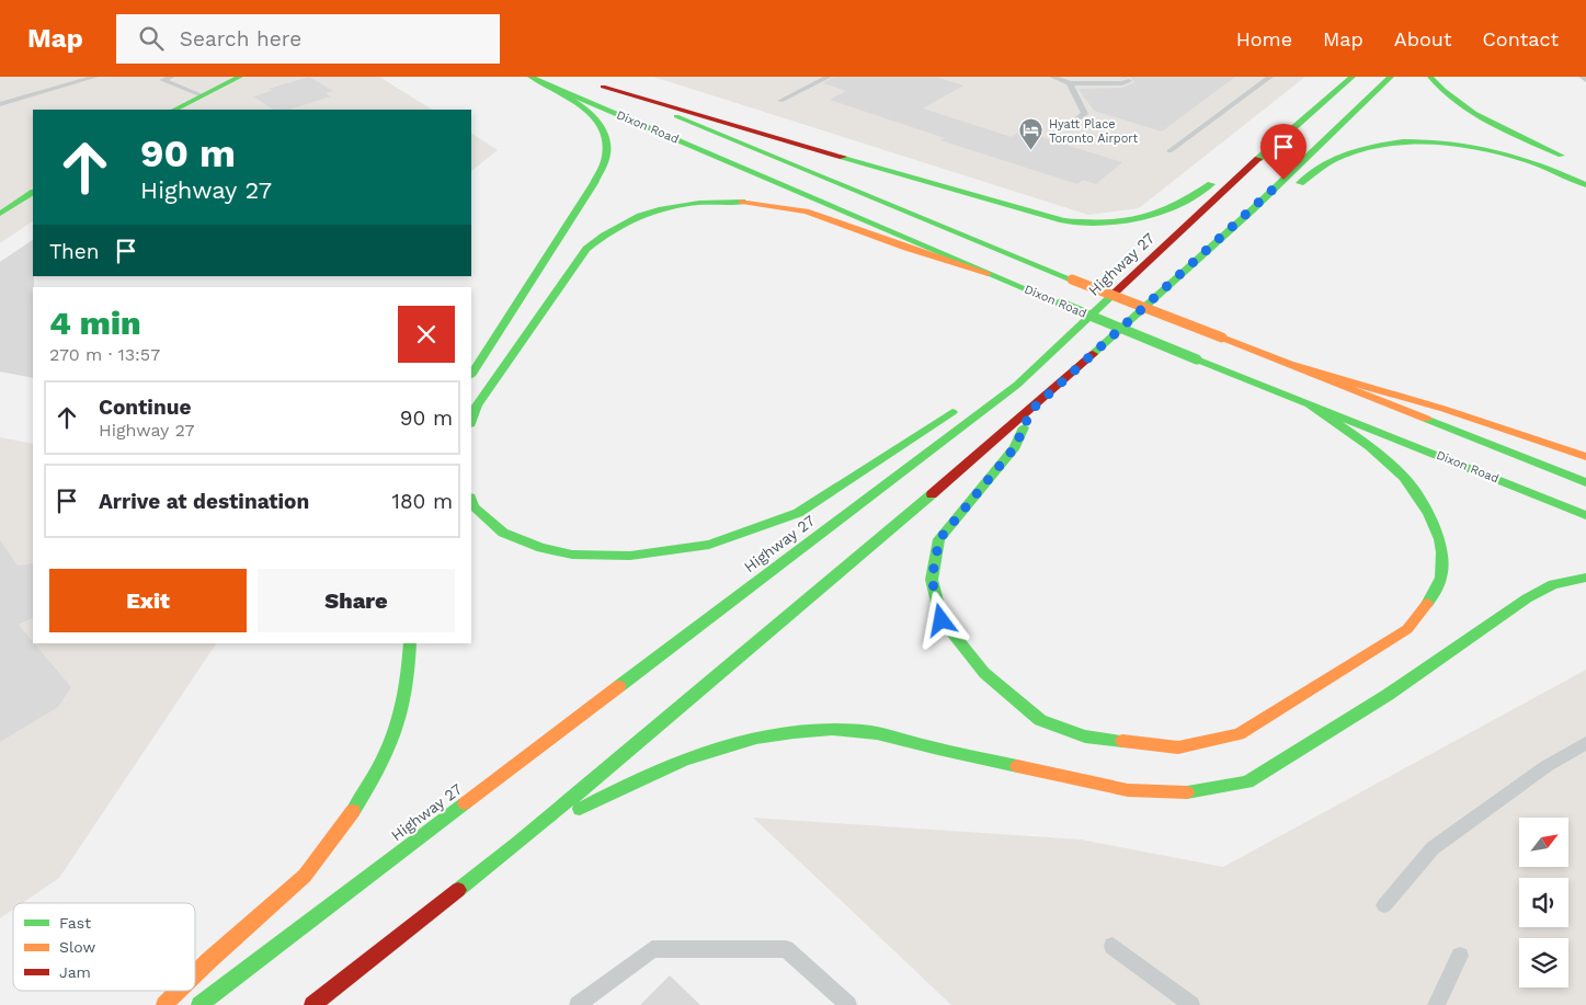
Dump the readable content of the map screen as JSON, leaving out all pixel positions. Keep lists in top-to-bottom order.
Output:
{
  "streets": {
    "main road": ["Dixon Road", "Highway 27"]
  },
  "places": {
    "hotel": ["Hyatt Place Toronto Airport"]
  },
  "legend": ["Fast", "Slow", "Jam"],
  "north": "top right",
  "page": {
    "header": "Map",
    "search": "Search here",
    "nav": [
      "Home",
      "Map",
      "About",
      "Contact"
    ],
    "turn": ["90 m", "Highway 27"],
    "then": "Then",
    "heading": ["4 min", "270 m · 13:57"],
    "list": [
      {
        "name": "Continue",
        "note": "Highway 27",
        "value": "90 m"
      },
      {
        "name": "Arrive at destination",
        "value": "180 m"
      }
    ],
    "buttons": ["Exit", "Share"]
  }
}
